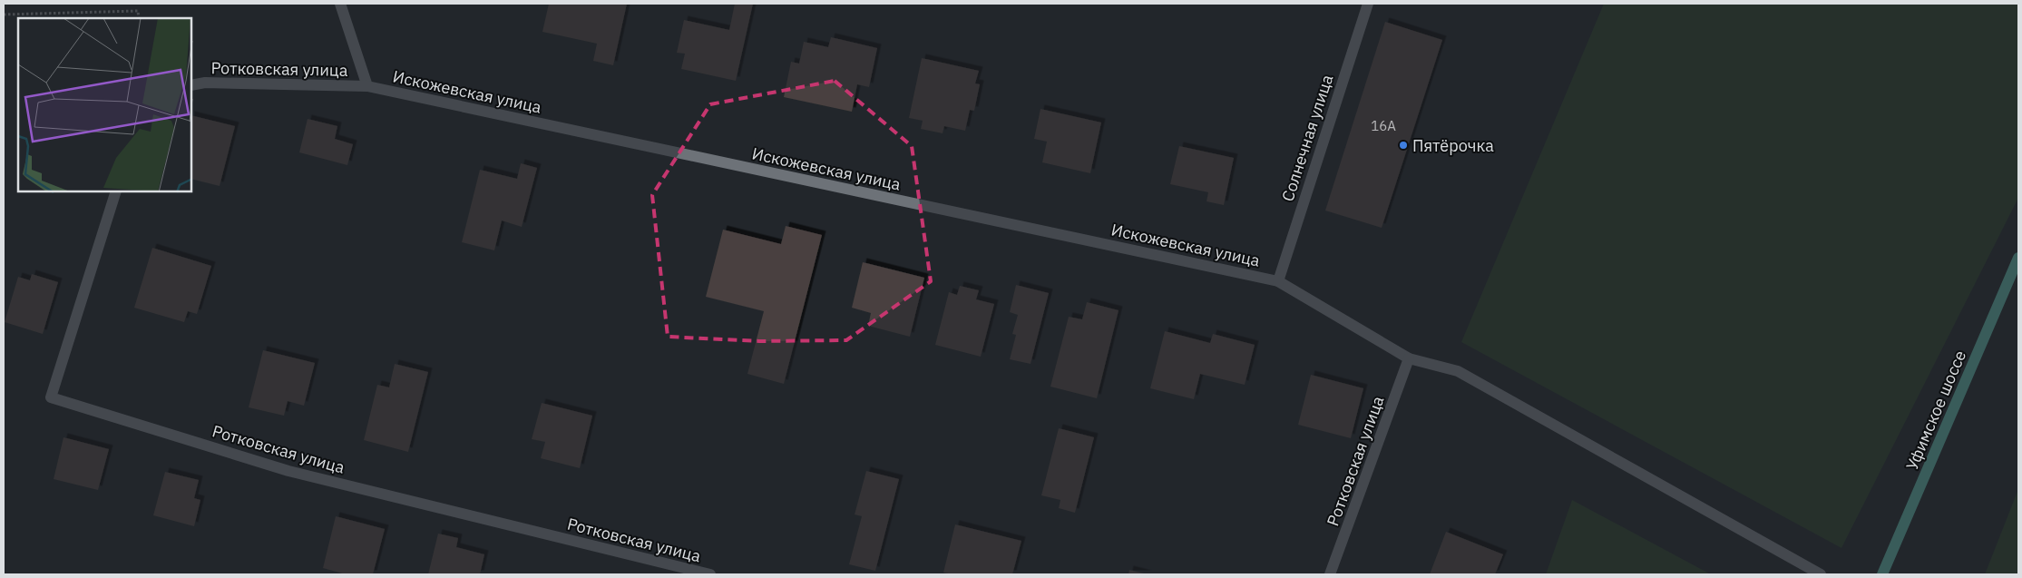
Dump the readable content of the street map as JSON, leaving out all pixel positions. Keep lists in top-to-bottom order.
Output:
{
  "streets": {
    "main road": ["Уфимское шоссе"],
    "street": ["Ротковская улица", "Искожевская улица", "Солнечная улица"]
  },
  "crossings": [
    ["Ротковская улица", "Искожевская улица"],
    ["Искожевская улица", "Солнечная улица"]
  ],
  "places": ["Пятёрочка"],
  "house_numbers": ["16А"]
}
